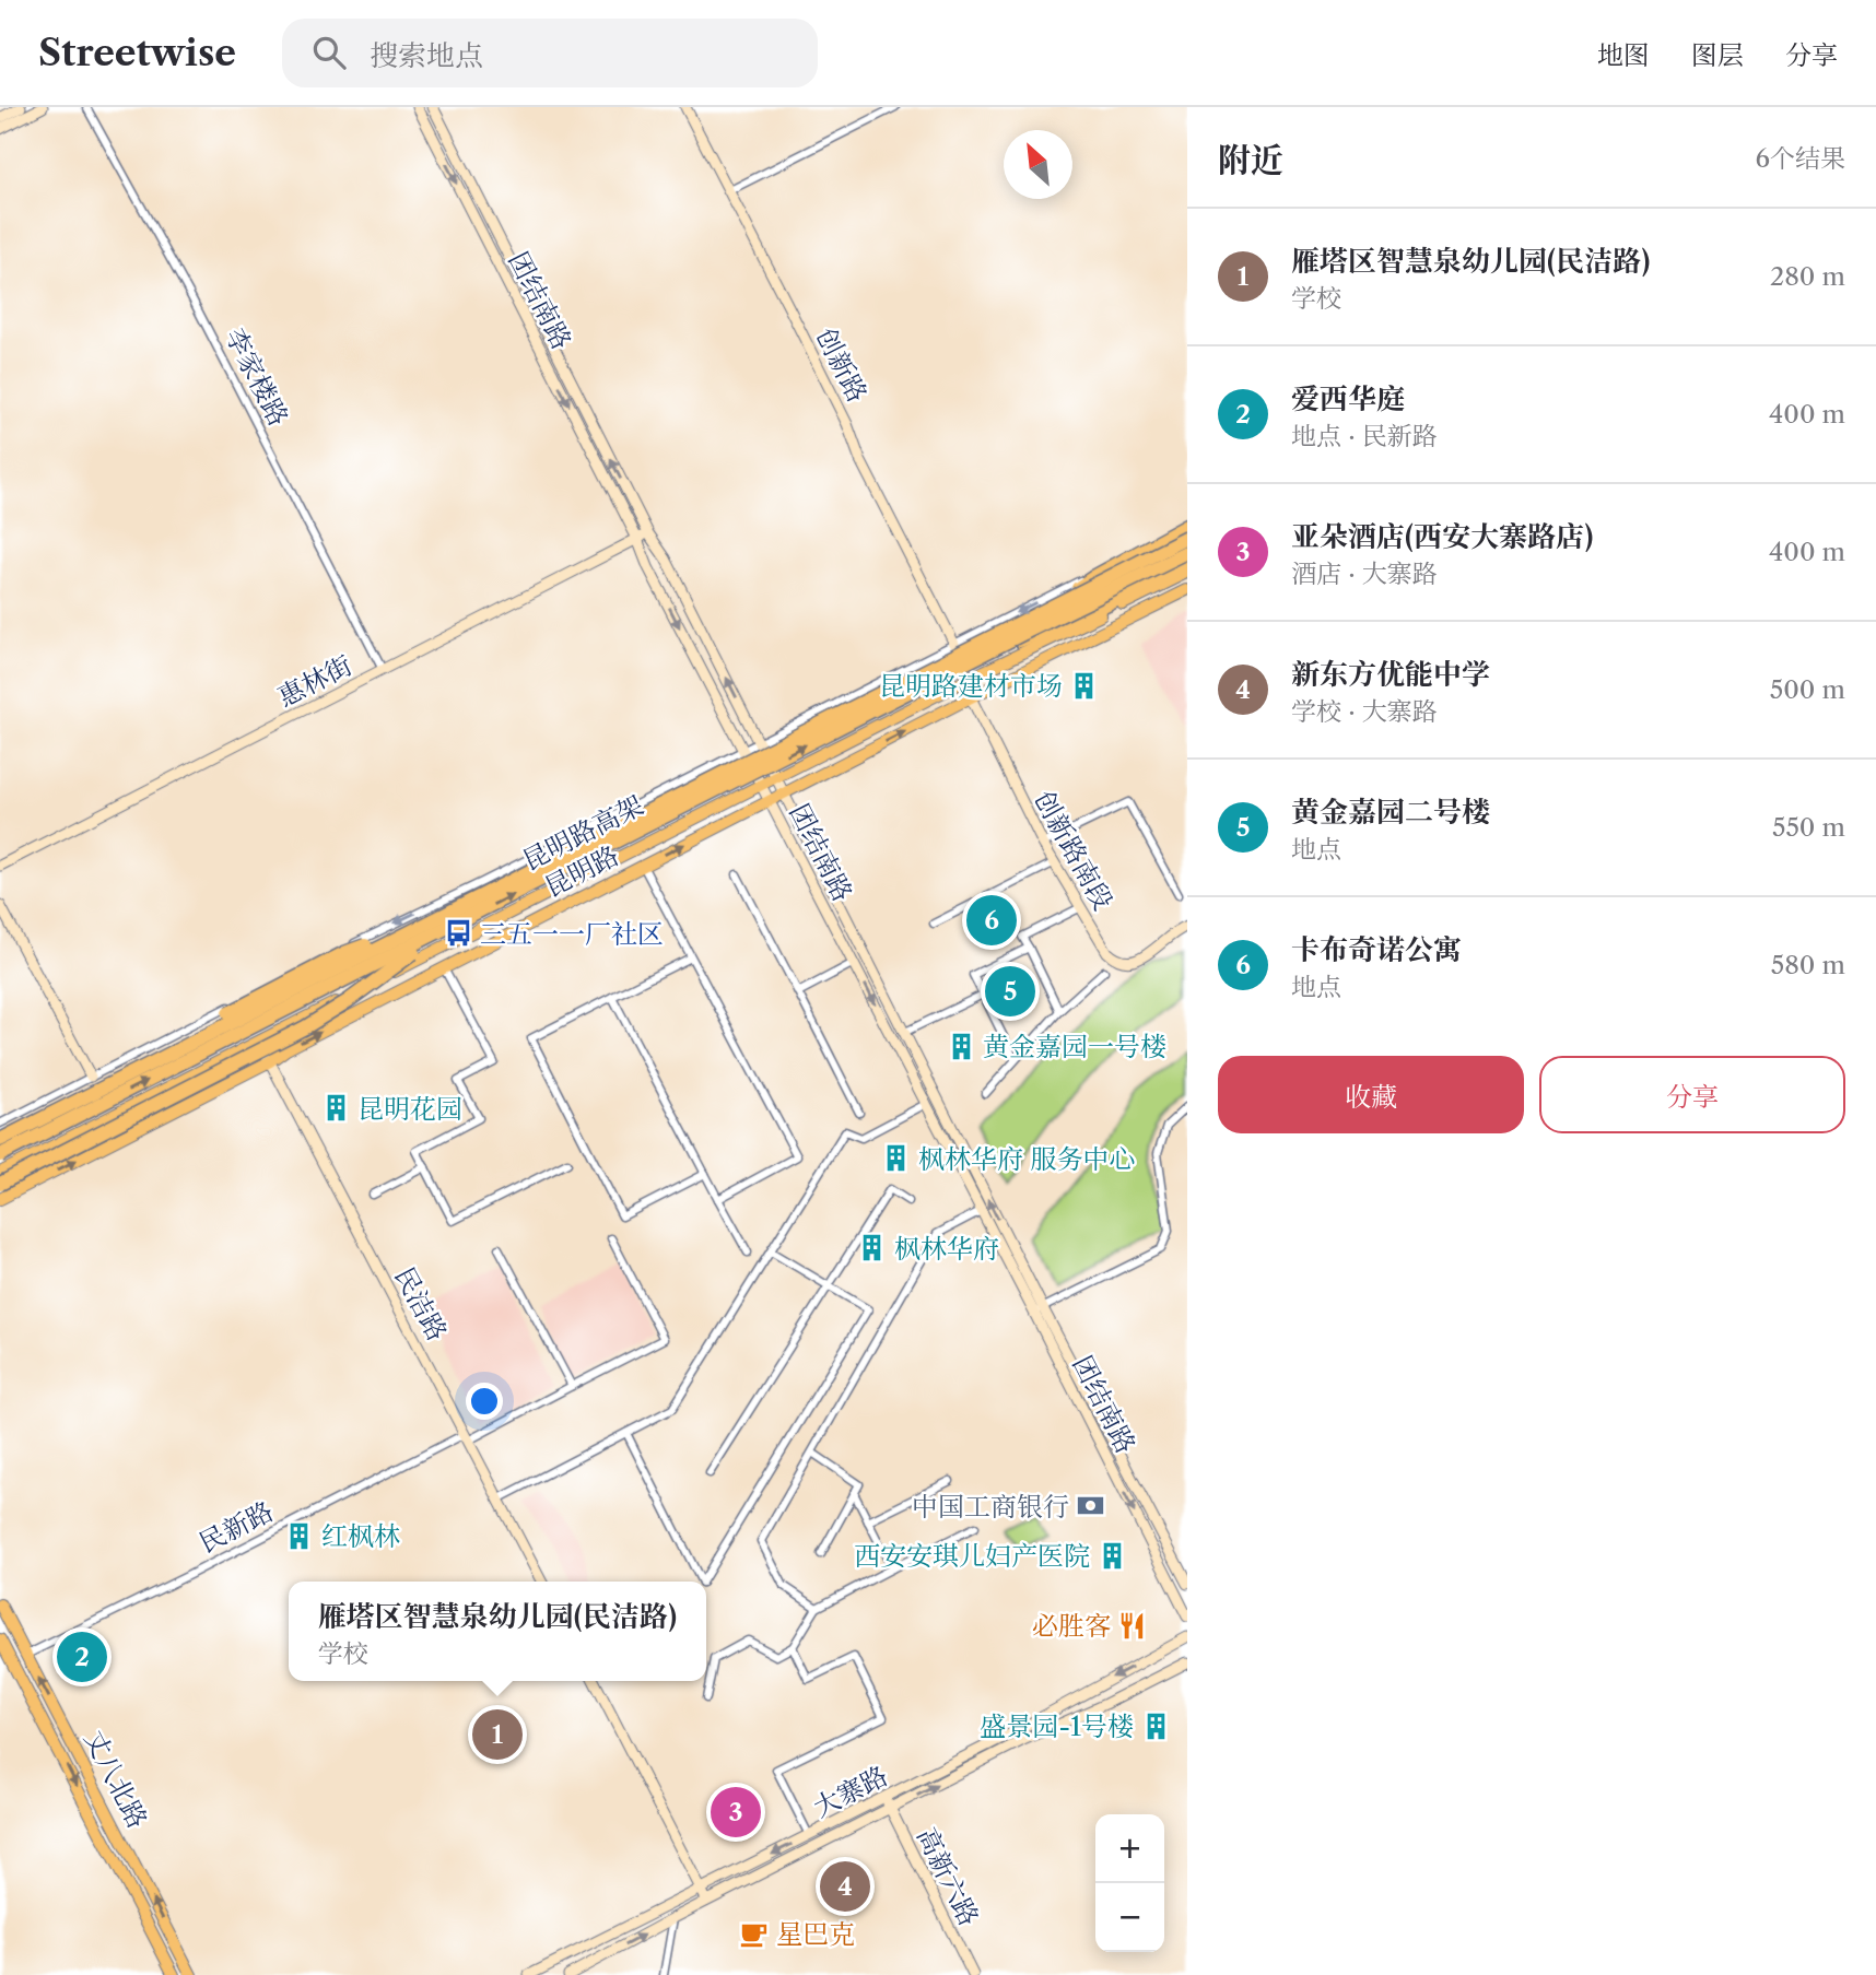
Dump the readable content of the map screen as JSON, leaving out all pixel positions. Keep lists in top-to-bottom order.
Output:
{
  "streets": {
    "highway": ["昆明路高架"],
    "main road": [
      "团结南路",
      "创新路",
      "惠林街",
      "创新路南段",
      "昆明路",
      "民洁路",
      "丈八北路",
      "大寨路",
      "高新六路"
    ],
    "street": ["李家楼路", "民新路"]
  },
  "crossings": [
    ["团结南路", "惠林街"],
    ["团结南路", "昆明路"],
    ["创新路", "昆明路"],
    ["李家楼路", "惠林街"],
    ["创新路南段", "昆明路"],
    ["昆明路", "民洁路"],
    ["民洁路", "民新路"],
    ["民新路", "丈八北路"],
    ["大寨路", "高新六路"]
  ],
  "places": {
    "building": [
      "昆明路建材市场",
      "黄金嘉园一号楼",
      "昆明花园",
      "枫林华府 服务中心",
      "枫林华府",
      "红枫林",
      "西安安琪儿妇产医院",
      "盛景园-1号楼"
    ],
    "bus stop": ["三五一一厂社区"],
    "bank": ["中国工商银行"],
    "restaurant": ["必胜客"],
    "cafe": ["星巴克"]
  },
  "north": "top left",
  "page": {
    "header": "Streetwise",
    "search": "搜索地点",
    "nav": ["地图", "图层", "分享"],
    "heading": ["附近", "6个结果"],
    "list": [
      {
        "mark": "1",
        "name": "雁塔区智慧泉幼儿园(民洁路)",
        "note": "学校",
        "value": "280 m"
      },
      {
        "mark": "2",
        "name": "爱西华庭",
        "note": "地点 · 民新路",
        "value": "400 m"
      },
      {
        "mark": "3",
        "name": "亚朵酒店(西安大寨路店)",
        "note": "酒店 · 大寨路",
        "value": "400 m"
      },
      {
        "mark": "4",
        "name": "新东方优能中学",
        "note": "学校 · 大寨路",
        "value": "500 m"
      },
      {
        "mark": "5",
        "name": "黄金嘉园二号楼",
        "note": "地点",
        "value": "550 m"
      },
      {
        "mark": "6",
        "name": "卡布奇诺公寓",
        "note": "地点",
        "value": "580 m"
      }
    ],
    "pins": [
      "6",
      "5",
      "2",
      "1",
      "3",
      "4"
    ],
    "buttons": ["收藏", "分享"],
    "popup": ["雁塔区智慧泉幼儿园(民洁路)", "学校"],
    "map_buttons": ["+", "−"]
  }
}
